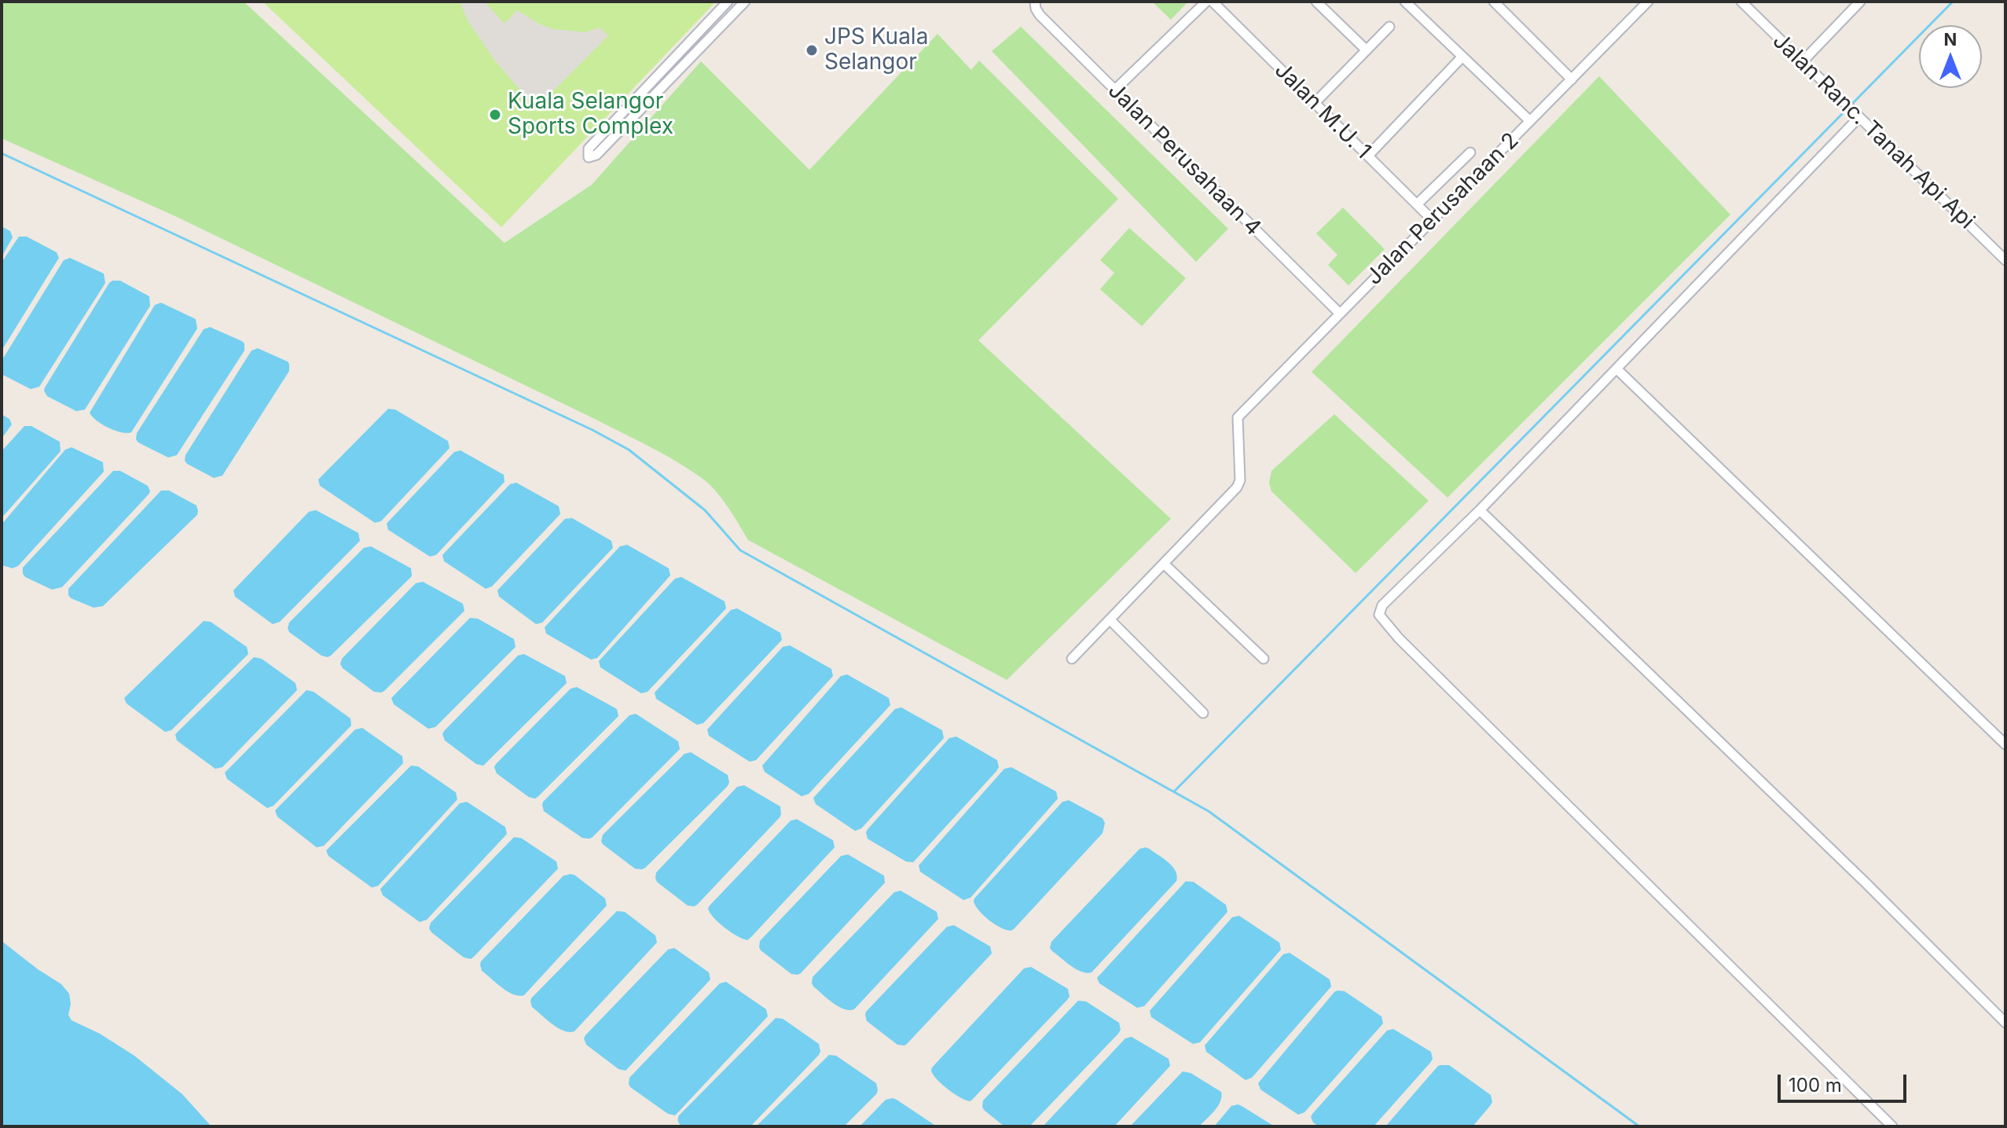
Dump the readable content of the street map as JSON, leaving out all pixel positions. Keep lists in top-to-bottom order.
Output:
{
  "streets": {
    "street": [
      "Jalan M.U. 1",
      "Jalan Ranc. Tanah Api Api",
      "Jalan Perusahaan 4",
      "Jalan Perusahaan 2"
    ]
  },
  "crossings": [
    ["Jalan M.U. 1", "Jalan Perusahaan 2"],
    ["Jalan Perusahaan 4", "Jalan Perusahaan 2"]
  ],
  "places": ["JPS Kuala Selangor", "Kuala Selangor Sports Complex"],
  "scale_bar": "100 m",
  "north": "top"
}
